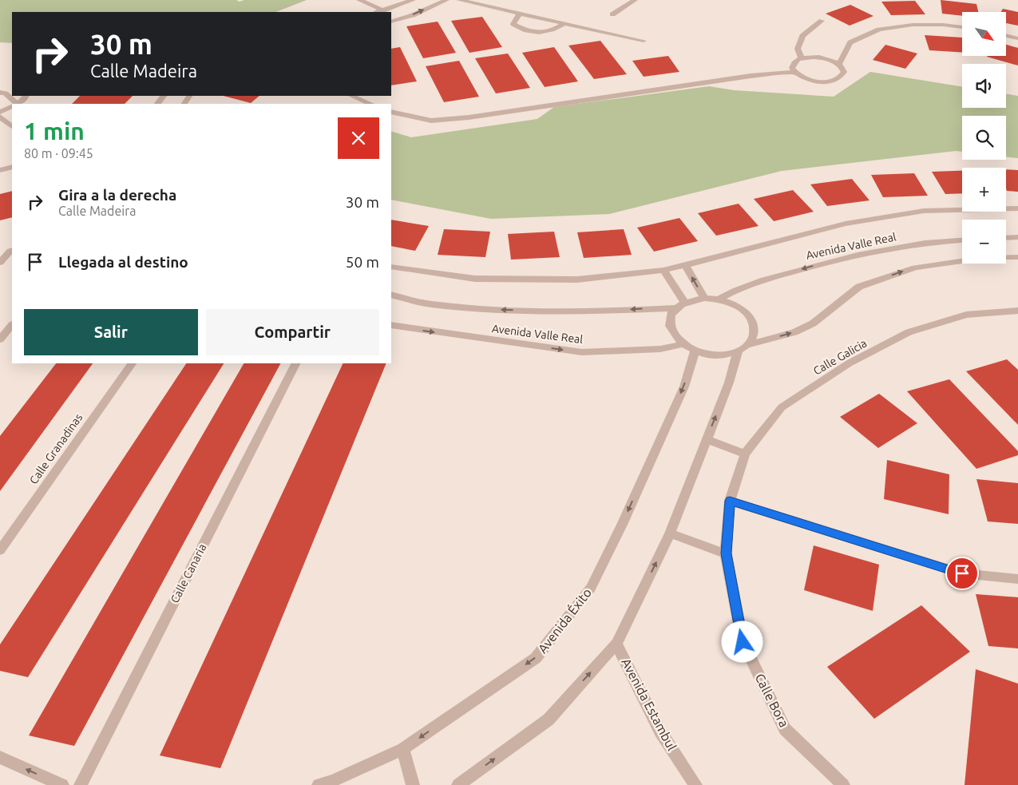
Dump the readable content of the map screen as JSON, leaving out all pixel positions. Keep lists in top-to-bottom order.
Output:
{
  "streets": {
    "street": [
      "Avenida Valle Real",
      "Calle Galicia",
      "Calle Granadinas",
      "Calle Canaria",
      "Avenida Éxito",
      "Calle Bora",
      "Avenida Estambul"
    ]
  },
  "crossings": [
    ["Avenida Valle Real", "Avenida Éxito"],
    ["Calle Galicia", "Calle Bora"]
  ],
  "north": "bottom right",
  "page": {
    "map_buttons": ["+", "−"],
    "turn": ["30 m", "Calle Madeira"],
    "heading": ["1 min", "80 m · 09:45"],
    "list": [
      {
        "name": "Gira a la derecha",
        "note": "Calle Madeira",
        "value": "30 m"
      },
      {
        "name": "Llegada al destino",
        "value": "50 m"
      }
    ],
    "buttons": ["Salir", "Compartir"]
  }
}
